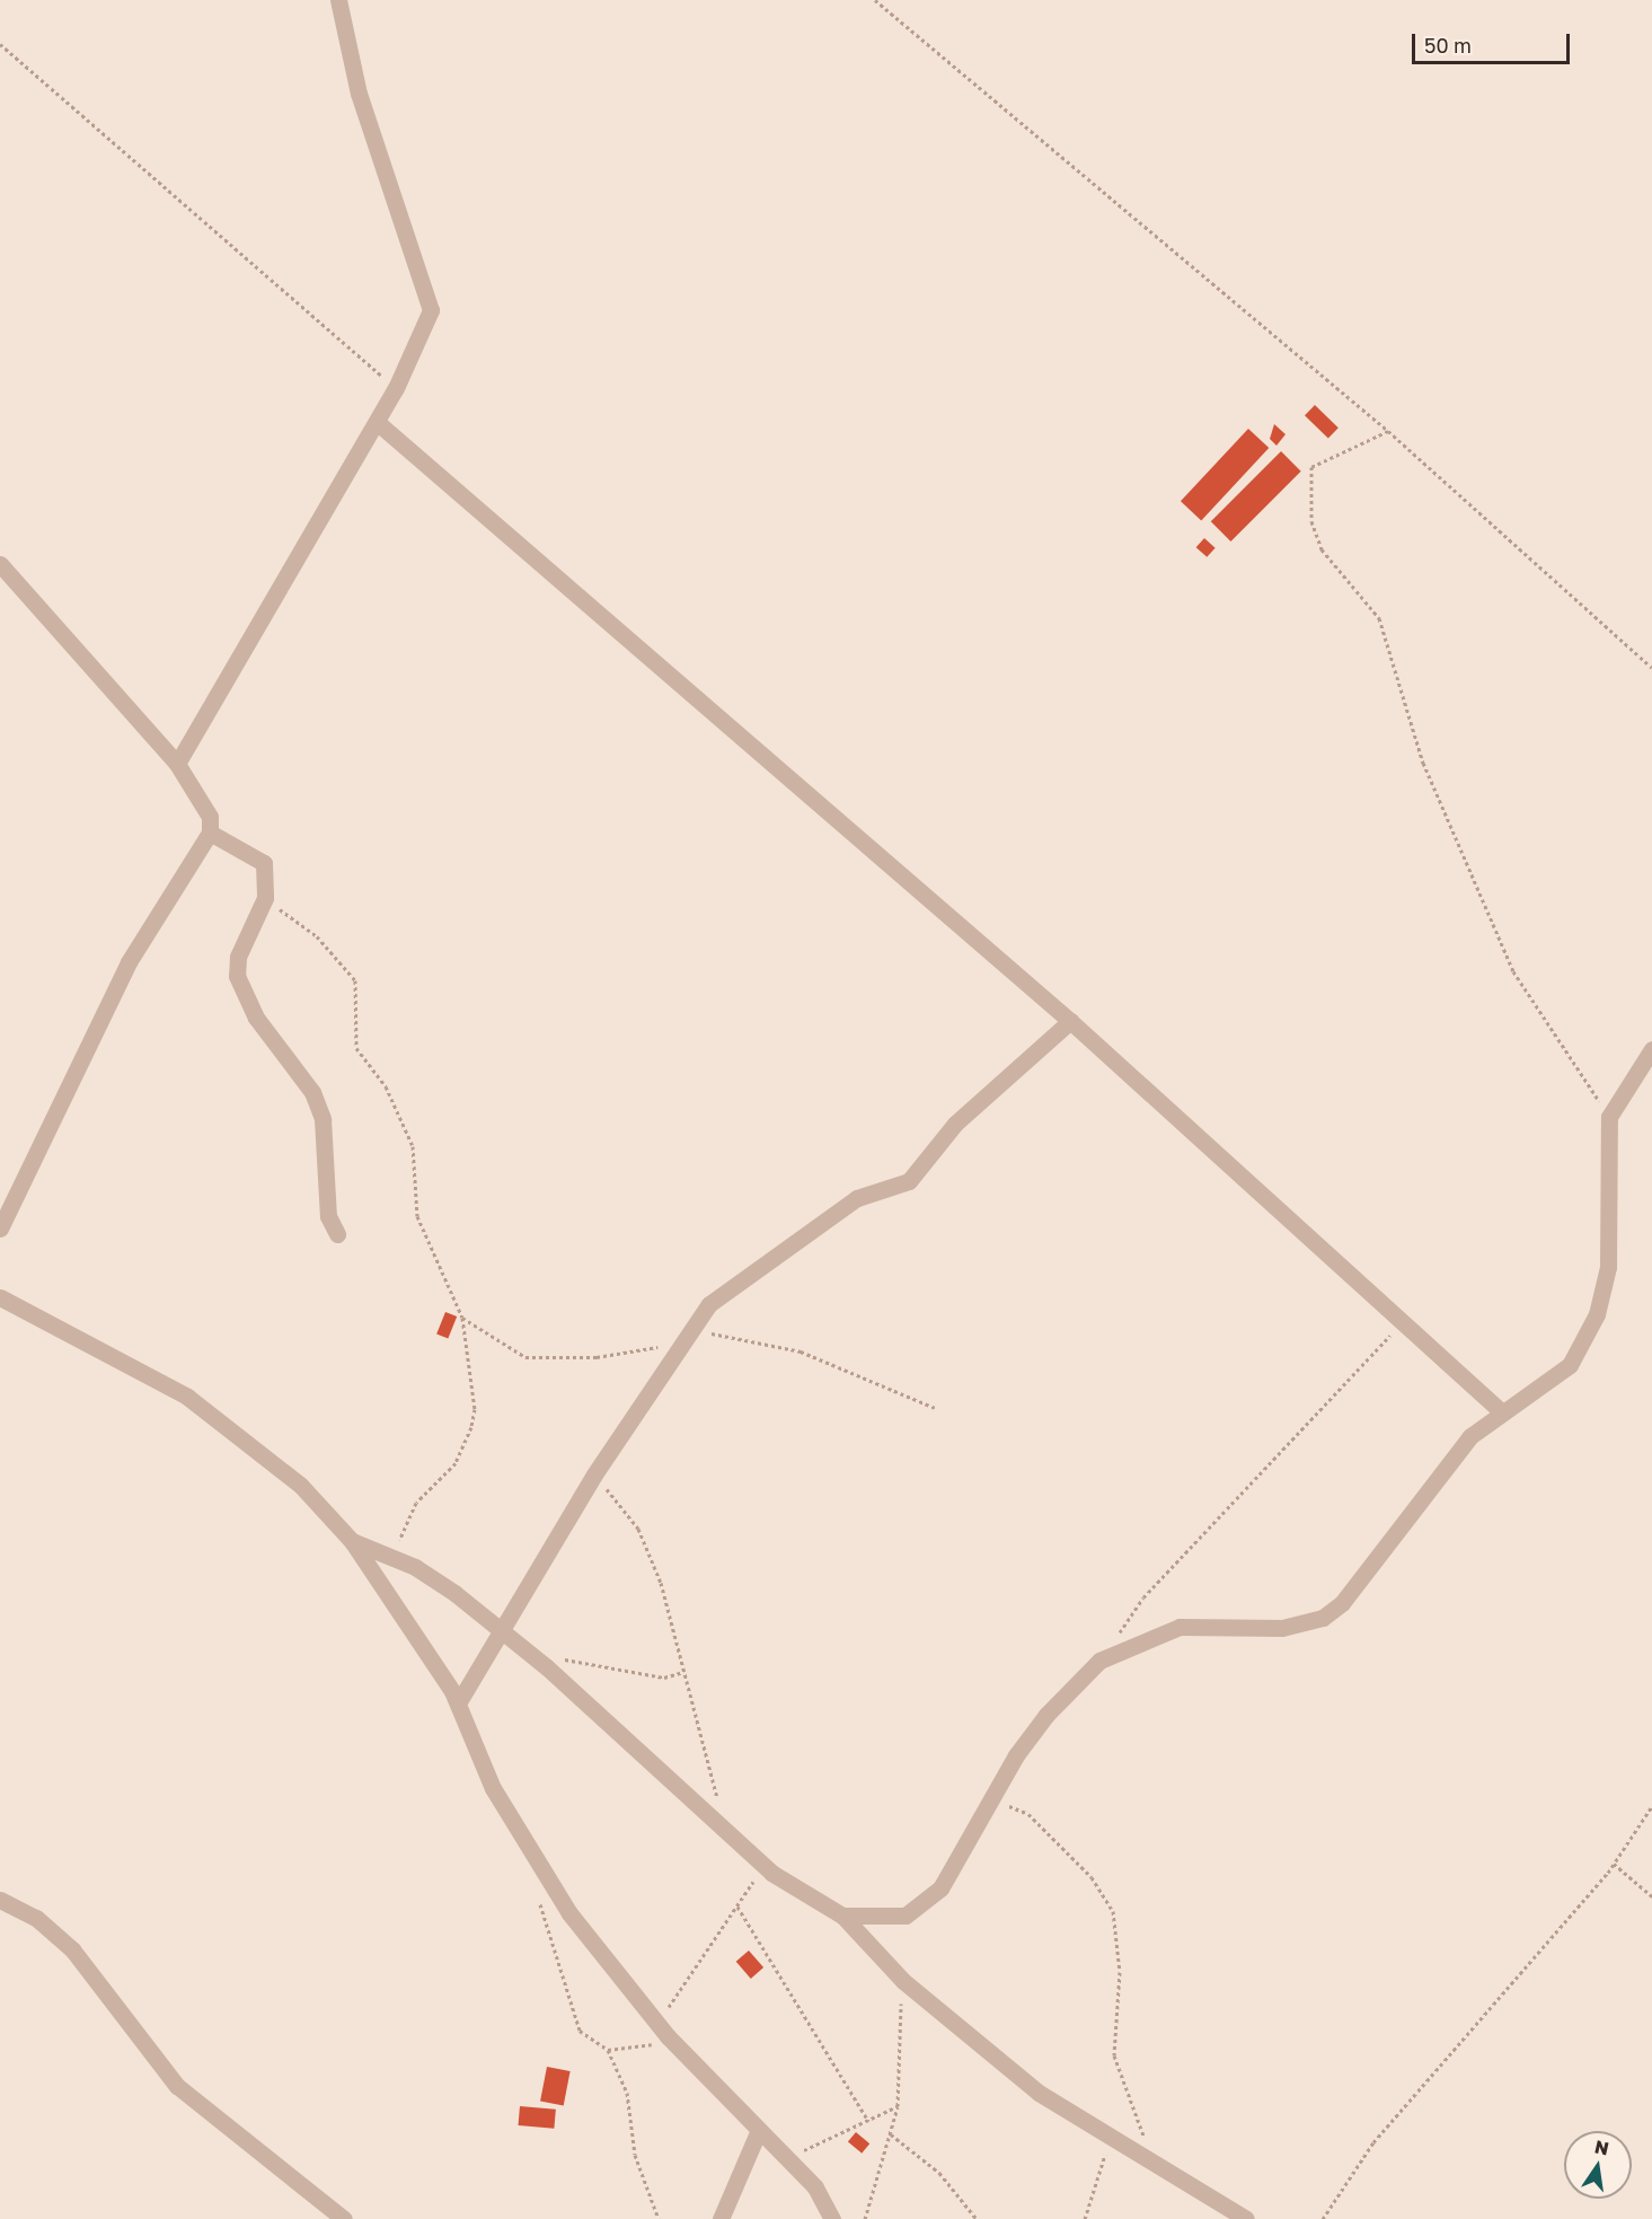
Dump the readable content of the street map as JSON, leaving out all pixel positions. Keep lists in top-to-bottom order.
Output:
{
  "scale_bar": "50 m",
  "north": "top"
}
